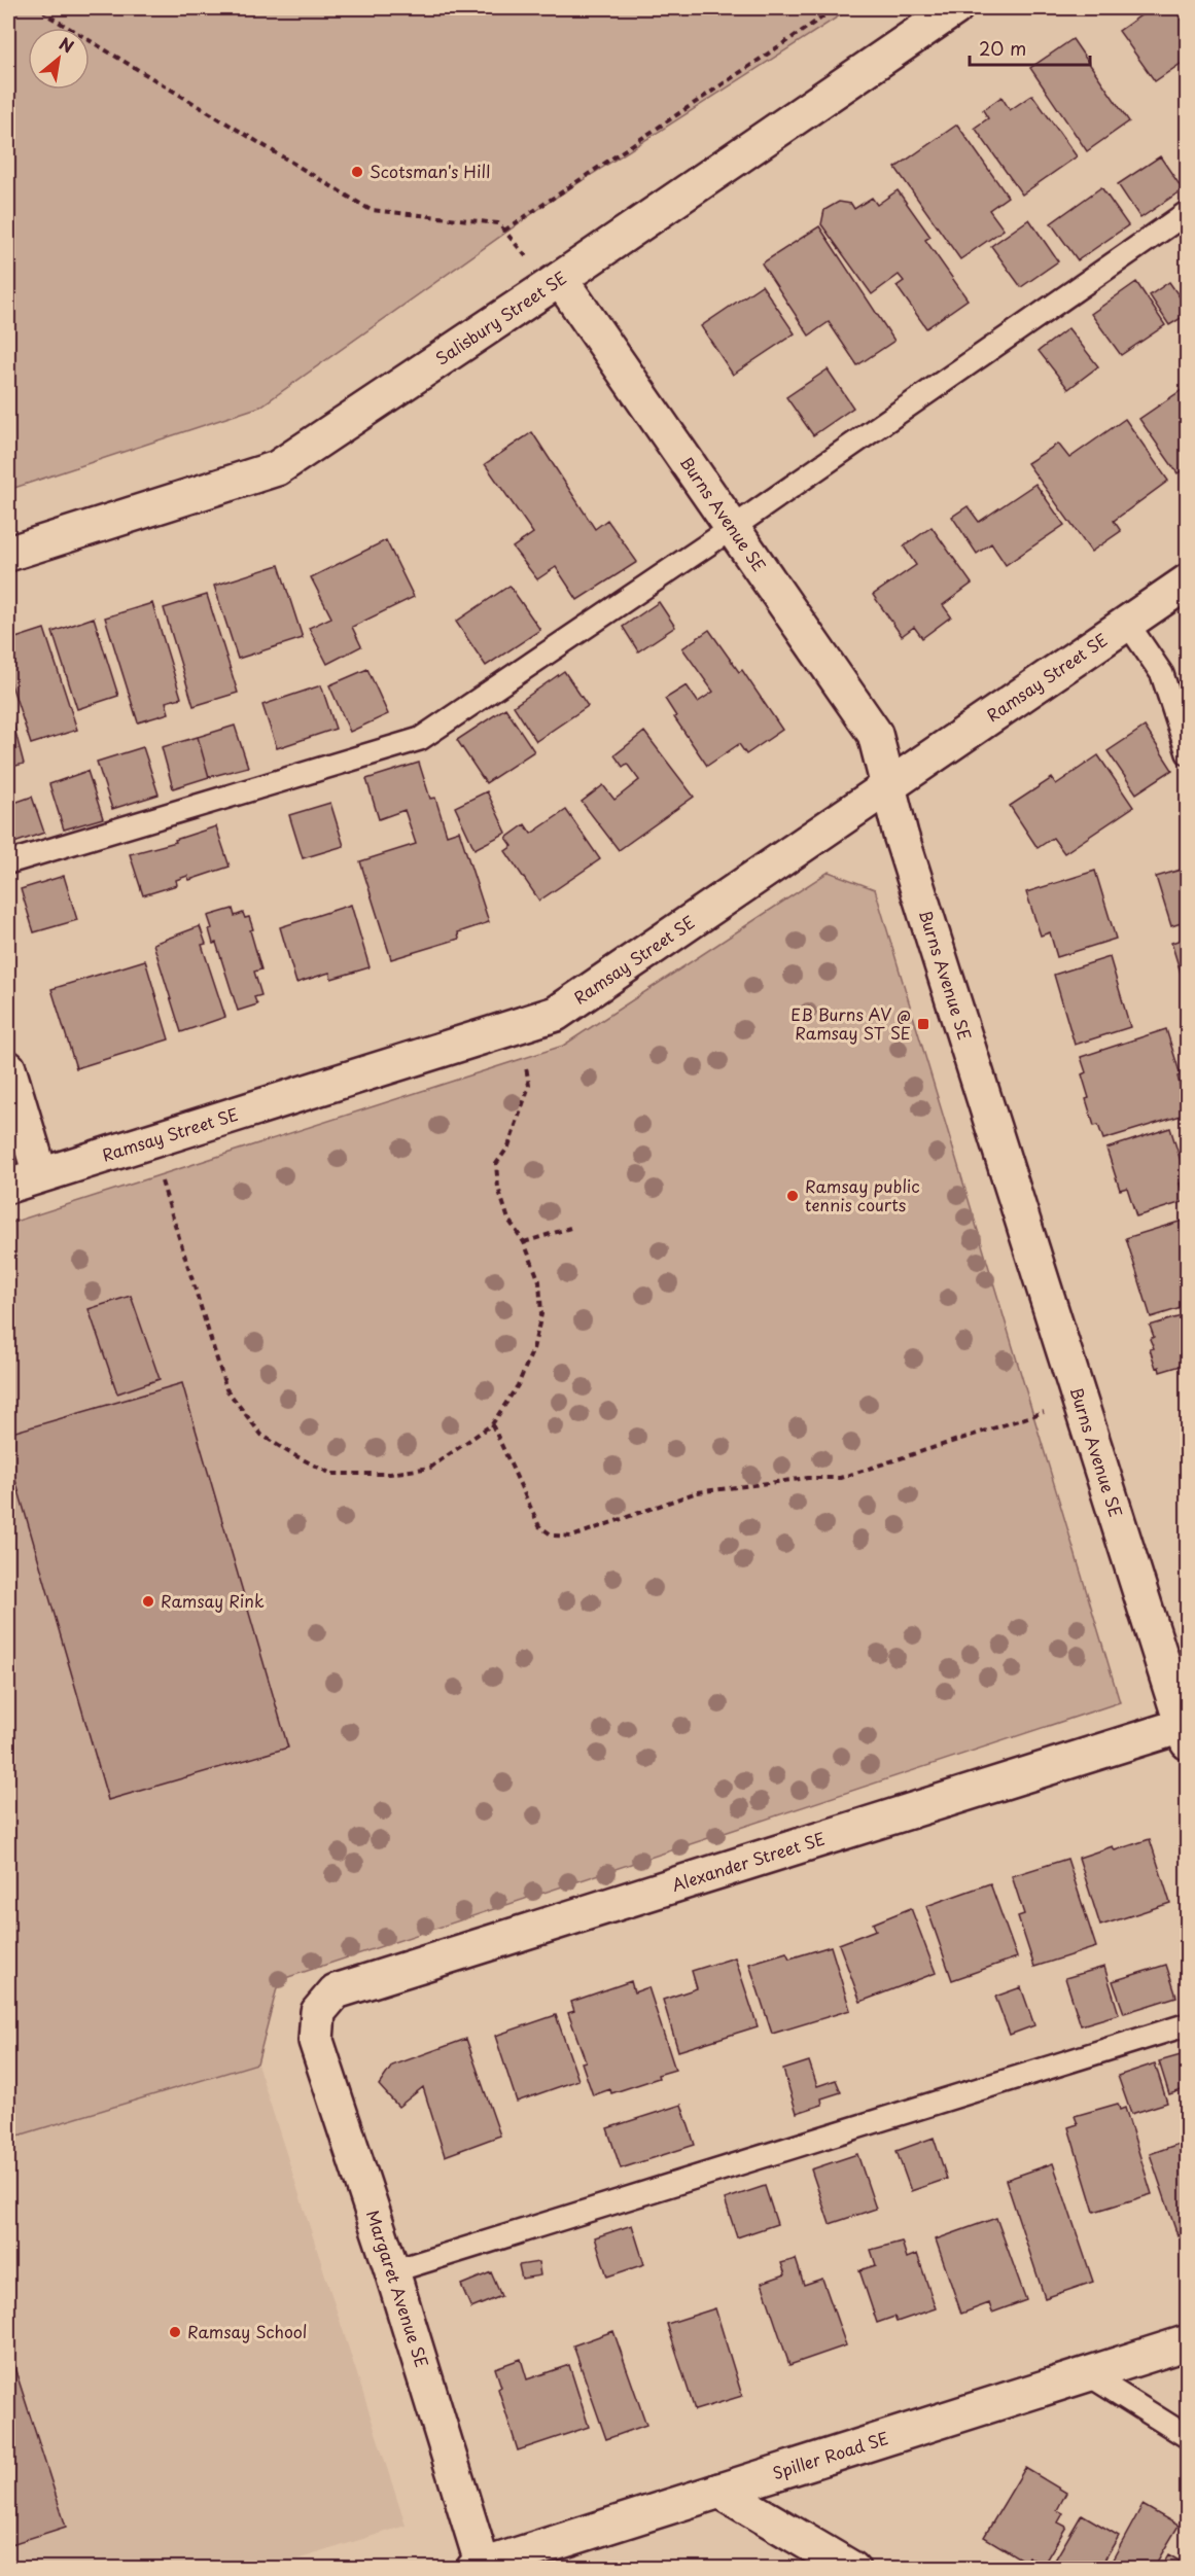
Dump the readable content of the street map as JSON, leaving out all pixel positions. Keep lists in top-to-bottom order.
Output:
{
  "streets": {
    "street": [
      "Salisbury Street SE",
      "Burns Avenue SE",
      "Ramsay Street SE",
      "Alexander Street SE",
      "Margaret Avenue SE",
      "Spiller Road SE"
    ]
  },
  "crossings": [
    ["Salisbury Street SE", "Burns Avenue SE"],
    ["Burns Avenue SE", "Ramsay Street SE"],
    ["Burns Avenue SE", "Alexander Street SE"],
    ["Alexander Street SE", "Margaret Avenue SE"],
    ["Margaret Avenue SE", "Spiller Road SE"]
  ],
  "places": {
    "other": [
      "Scotsman's Hill",
      "Ramsay public tennis courts",
      "Ramsay Rink",
      "Ramsay School"
    ],
    "transit": ["EB Burns AV @ Ramsay ST SE"]
  },
  "scale_bar": "20 m",
  "north": "top right"
}
